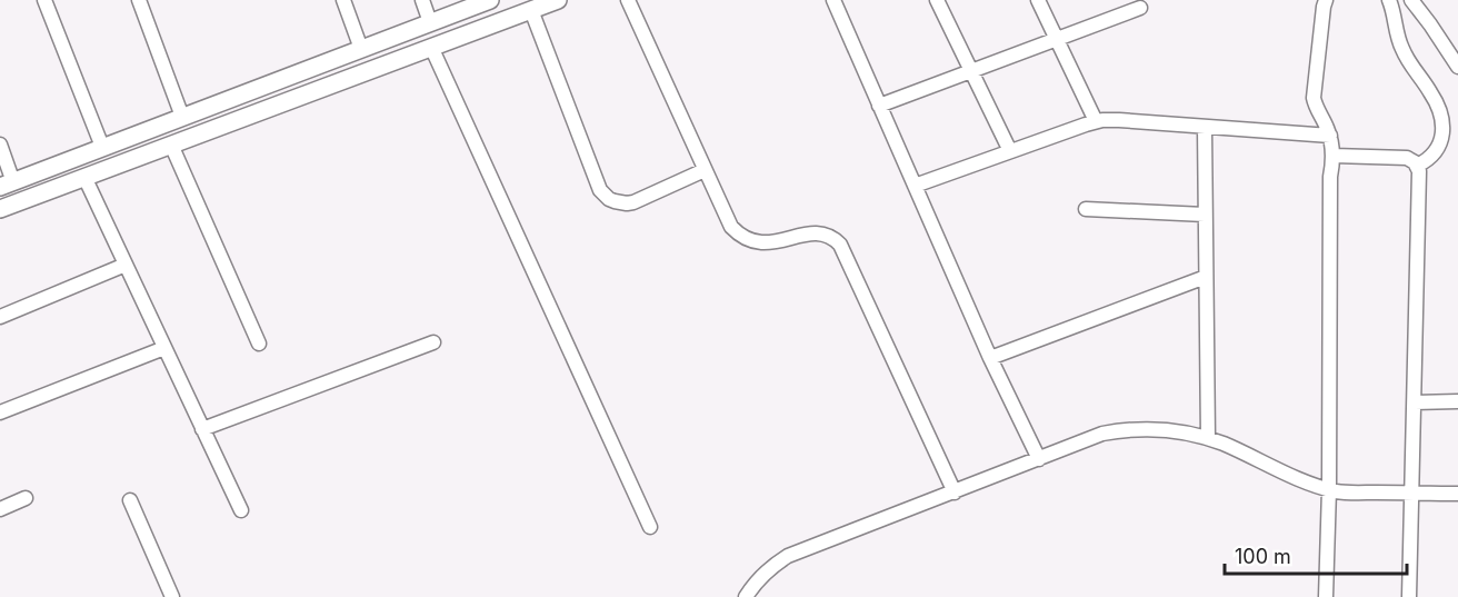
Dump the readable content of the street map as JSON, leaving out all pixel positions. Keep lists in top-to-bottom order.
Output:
{
  "scale_bar": "100 m"
}
